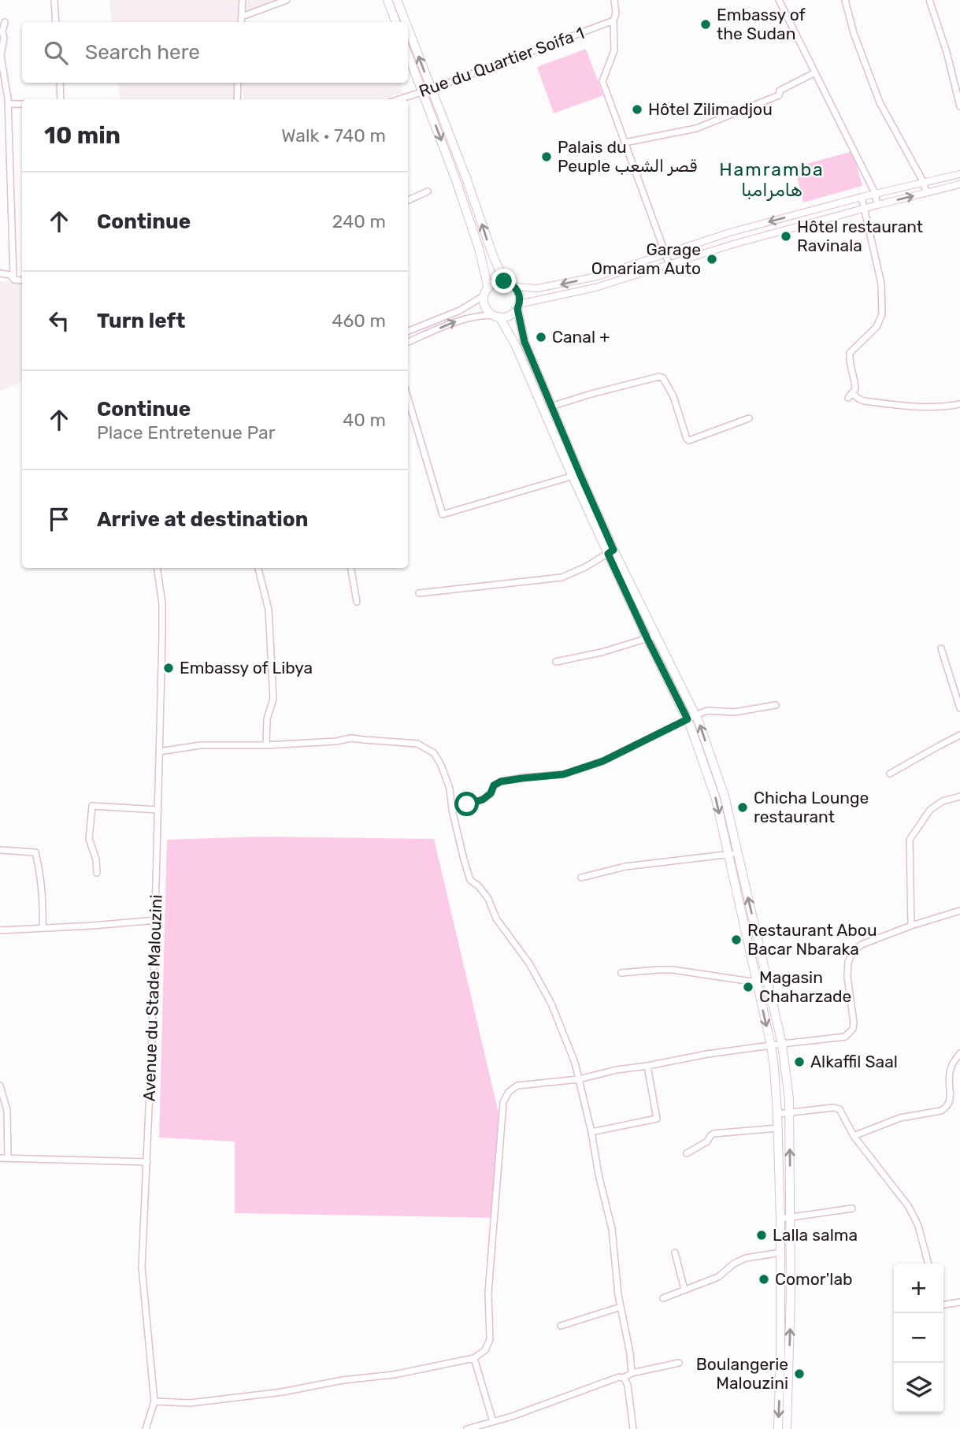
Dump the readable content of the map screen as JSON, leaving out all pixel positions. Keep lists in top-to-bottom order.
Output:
{
  "streets": {
    "street": ["Rue du Quartier Soifa 1", "Avenue du Stade Malouzini"]
  },
  "districts": ["Hamramba هامرامبا"],
  "places": [
    "Embassy of the Sudan",
    "Hôtel Zilimadjou",
    "Palais du Peuple قصر الشعب",
    "Hôtel restaurant Ravinala",
    "Garage Omariam Auto",
    "Canal +",
    "Embassy of Libya",
    "Chicha Lounge restaurant",
    "Restaurant Abou Bacar Nbaraka",
    "Magasin Chaharzade",
    "Alkaffil Saal",
    "Lalla salma",
    "Comor'lab",
    "Boulangerie Malouzini"
  ],
  "page": {
    "search": "Search here",
    "heading": ["10 min", "Walk · 740 m"],
    "list": [
      ["Continue", "240 m"],
      ["Turn left", "460 m"],
      ["Continue", "Place Entretenue Par", "40 m"],
      "Arrive at destination"
    ],
    "map_buttons": ["+", "−"]
  }
}
